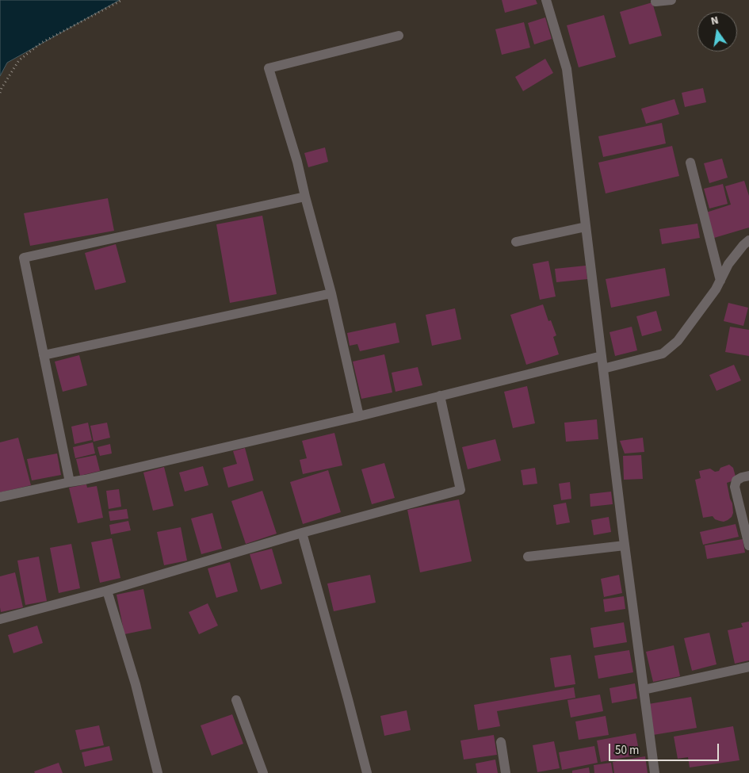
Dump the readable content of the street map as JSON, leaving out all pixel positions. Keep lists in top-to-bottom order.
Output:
{
  "scale_bar": "50 m",
  "north": "top"
}
